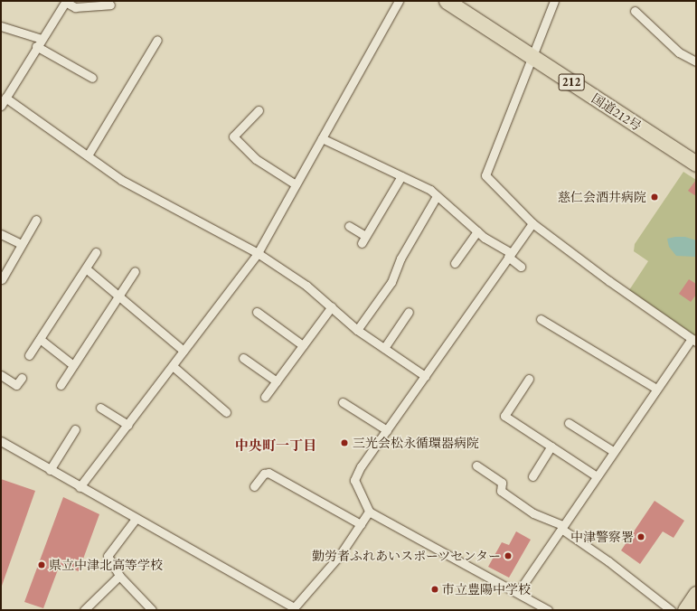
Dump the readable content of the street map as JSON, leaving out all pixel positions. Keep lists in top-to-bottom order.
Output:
{
  "streets": {
    "highway": ["212", "国道212号"]
  },
  "districts": ["中央町一丁目"],
  "places": [
    "慈仁会酒井病院",
    "三光会松永循環器病院",
    "中津警察署",
    "勤労者ふれあいスポーツセンター",
    "県立中津北高等学校",
    "市立豊陽中学校"
  ]
}
